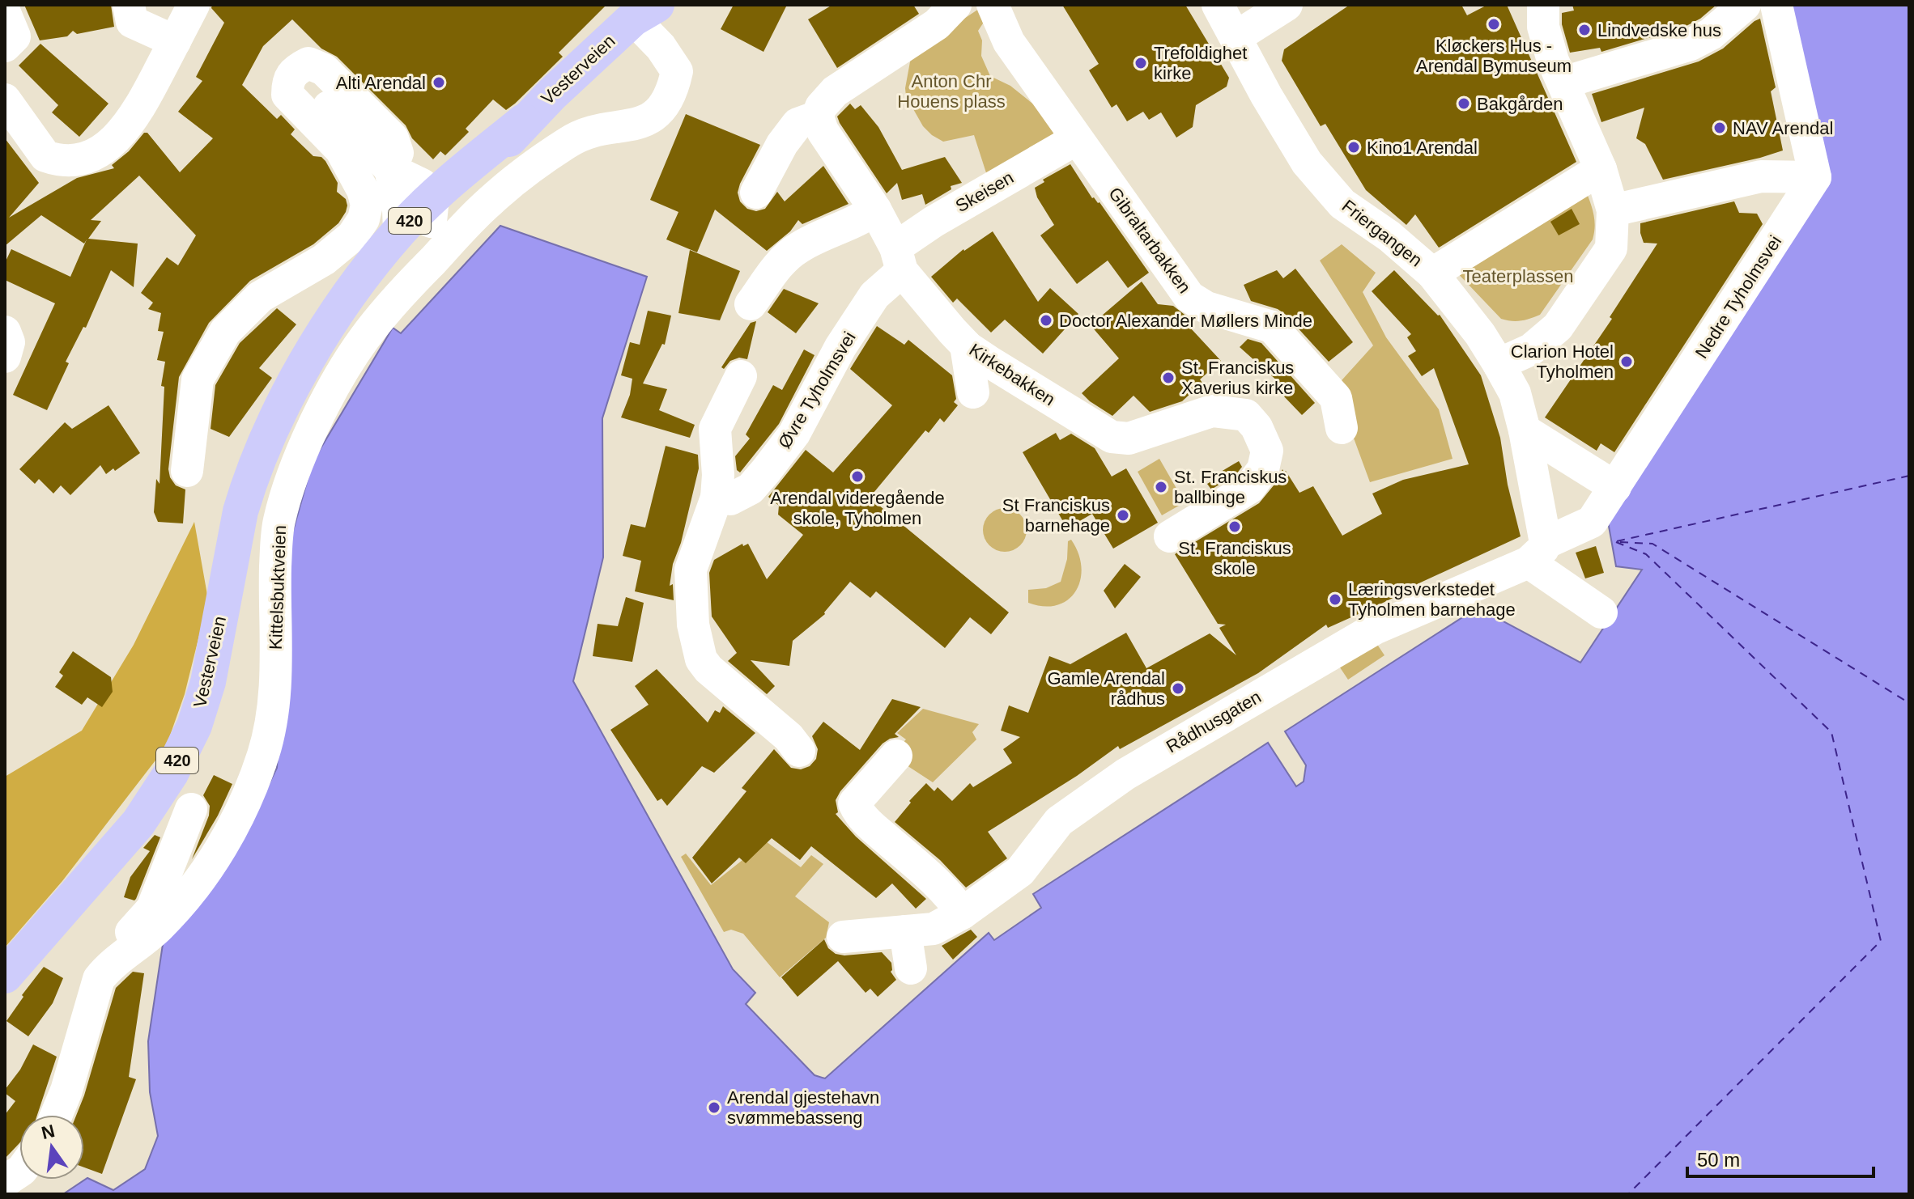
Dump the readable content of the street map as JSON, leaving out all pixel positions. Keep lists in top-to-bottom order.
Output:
{
  "streets": {
    "main road": ["Vesterveien", "420"],
    "street": [
      "Skeisen",
      "Friergangen",
      "Gibraltarbakken",
      "Nedre Tyholmsvei",
      "Kirkebakken",
      "Øvre Tyholmsvei",
      "Kittelsbuktveien",
      "Rådhusgaten"
    ]
  },
  "crossings": [
    ["Vesterveien", "Kittelsbuktveien"],
    ["Skeisen", "Gibraltarbakken"],
    ["Skeisen", "Kirkebakken"],
    ["Skeisen", "Øvre Tyholmsvei"],
    ["Friergangen", "Nedre Tyholmsvei"],
    ["Friergangen", "Rådhusgaten"],
    ["Nedre Tyholmsvei", "Rådhusgaten"],
    ["Kirkebakken", "Øvre Tyholmsvei"]
  ],
  "parks": ["Anton Chr Houens plass", "Teaterplassen"],
  "places": [
    "Kløckers Hus - Arendal Bymuseum",
    "Lindvedske hus",
    "Trefoldighet kirke",
    "Alti Arendal",
    "Bakgården",
    "NAV Arendal",
    "Kino1 Arendal",
    "Doctor Alexander Møllers Minde",
    "Clarion Hotel Tyholmen",
    "St. Franciskus Xaverius kirke",
    "Arendal videregående skole, Tyholmen",
    "St. Franciskus ballbinge",
    "St Franciskus barnehage",
    "St. Franciskus skole",
    "Læringsverkstedet Tyholmen barnehage",
    "Gamle Arendal rådhus",
    "Arendal gjestehavn svømmebasseng"
  ],
  "scale_bar": "50 m",
  "north": "top"
}
